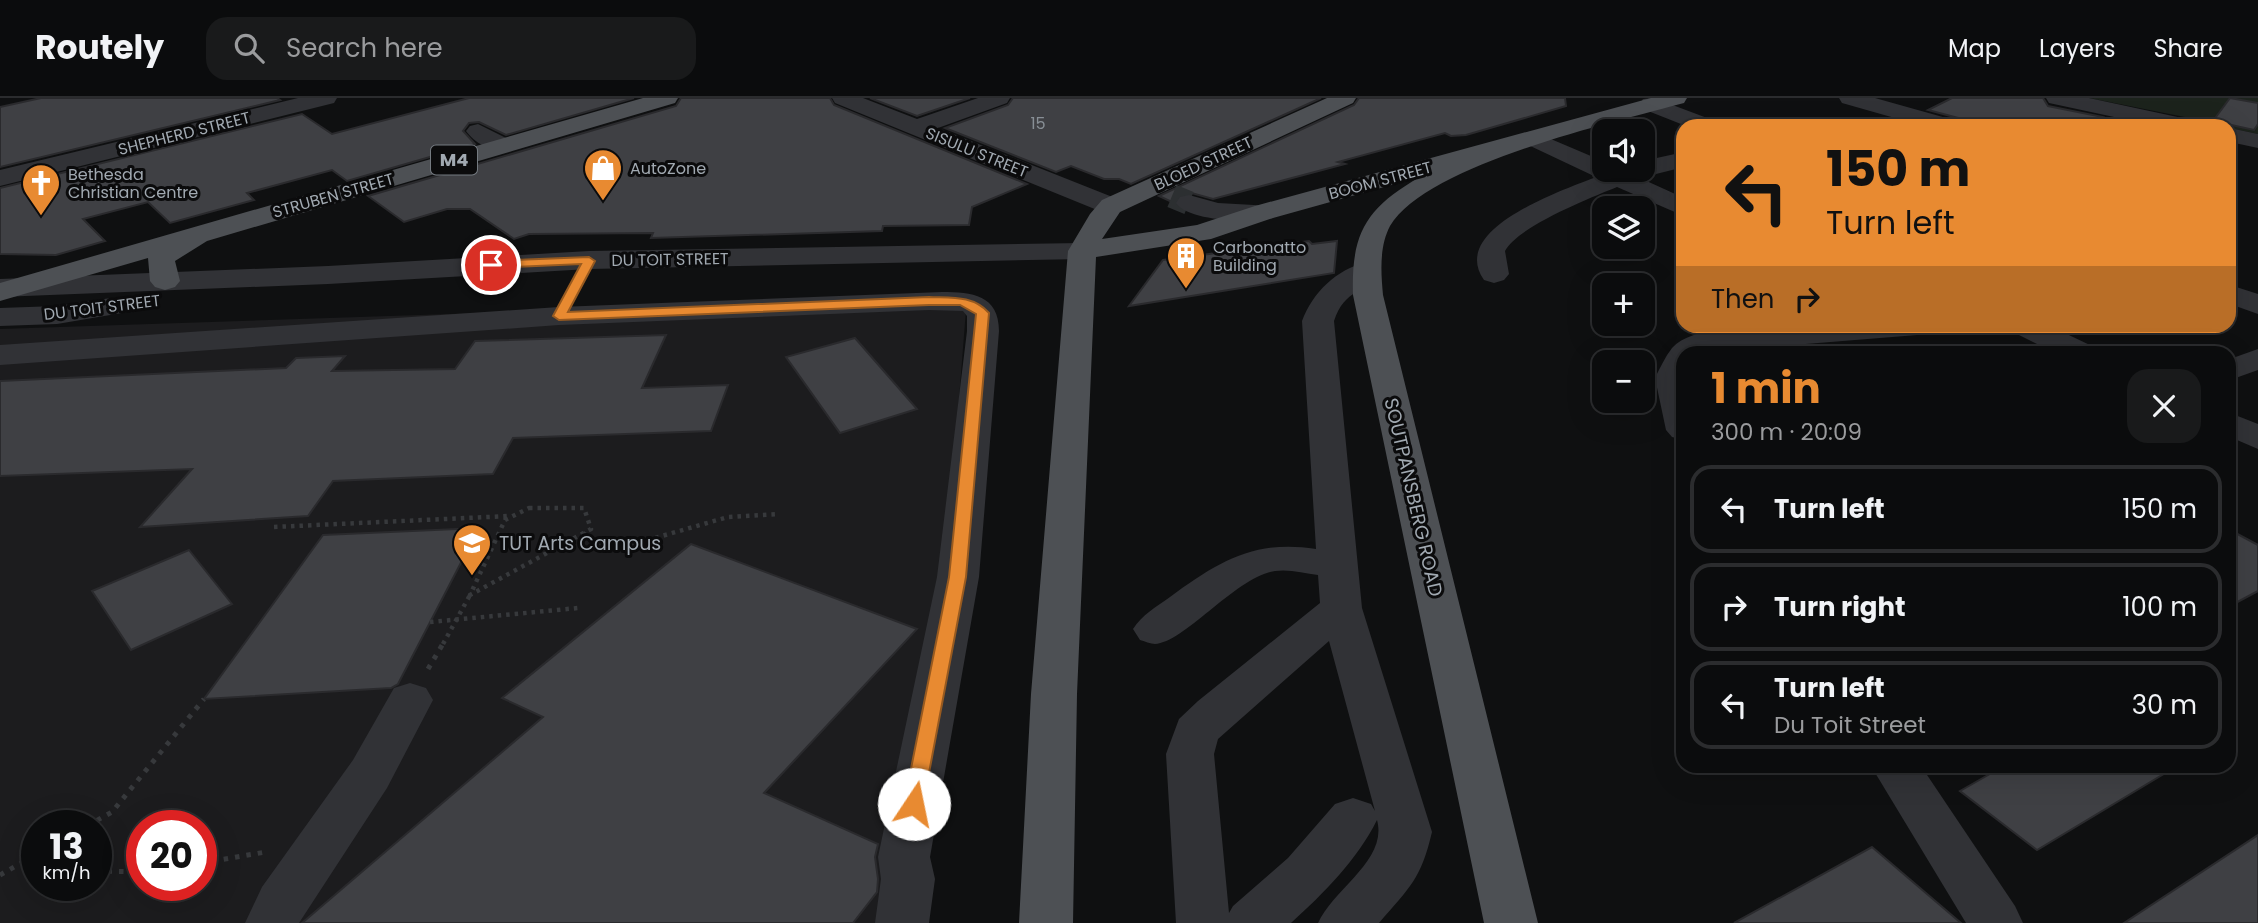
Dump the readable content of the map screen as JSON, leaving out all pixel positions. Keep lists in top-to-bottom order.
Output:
{
  "streets": {
    "main road": [
      "M4",
      "BLOED STREET",
      "BOOM STREET",
      "STRUBEN STREET",
      "SOUTPANSBERG ROAD"
    ],
    "street": ["SHEPHERD STREET", "SISULU STREET", "DU TOIT STREET"]
  },
  "crossings": [
    ["SISULU STREET", "BLOED STREET"],
    ["SISULU STREET", "BOOM STREET"],
    ["SISULU STREET", "DU TOIT STREET"],
    ["BLOED STREET", "BOOM STREET"],
    ["BLOED STREET", "DU TOIT STREET"],
    ["BOOM STREET", "DU TOIT STREET"],
    ["BOOM STREET", "SOUTPANSBERG ROAD"],
    ["STRUBEN STREET", "DU TOIT STREET"]
  ],
  "places": {
    "shop": ["AutoZone"],
    "church": ["Bethesda Christian Centre"],
    "building": ["Carbonatto Building"],
    "school or university": ["TUT Arts Campus"]
  },
  "house_numbers": ["15"],
  "page": {
    "header": "Routely",
    "search": "Search here",
    "nav": ["Map", "Layers", "Share"],
    "map_buttons": ["+", "−"],
    "turn": ["150 m", "Turn left"],
    "then": "Then",
    "heading": ["1 min", "300 m · 20:09"],
    "list": [
      {
        "name": "Turn left",
        "value": "150 m"
      },
      {
        "name": "Turn right",
        "value": "100 m"
      },
      {
        "name": "Turn left",
        "note": "Du Toit Street",
        "value": "30 m"
      }
    ],
    "speed": "13 km/h",
    "limit": "20"
  }
}
